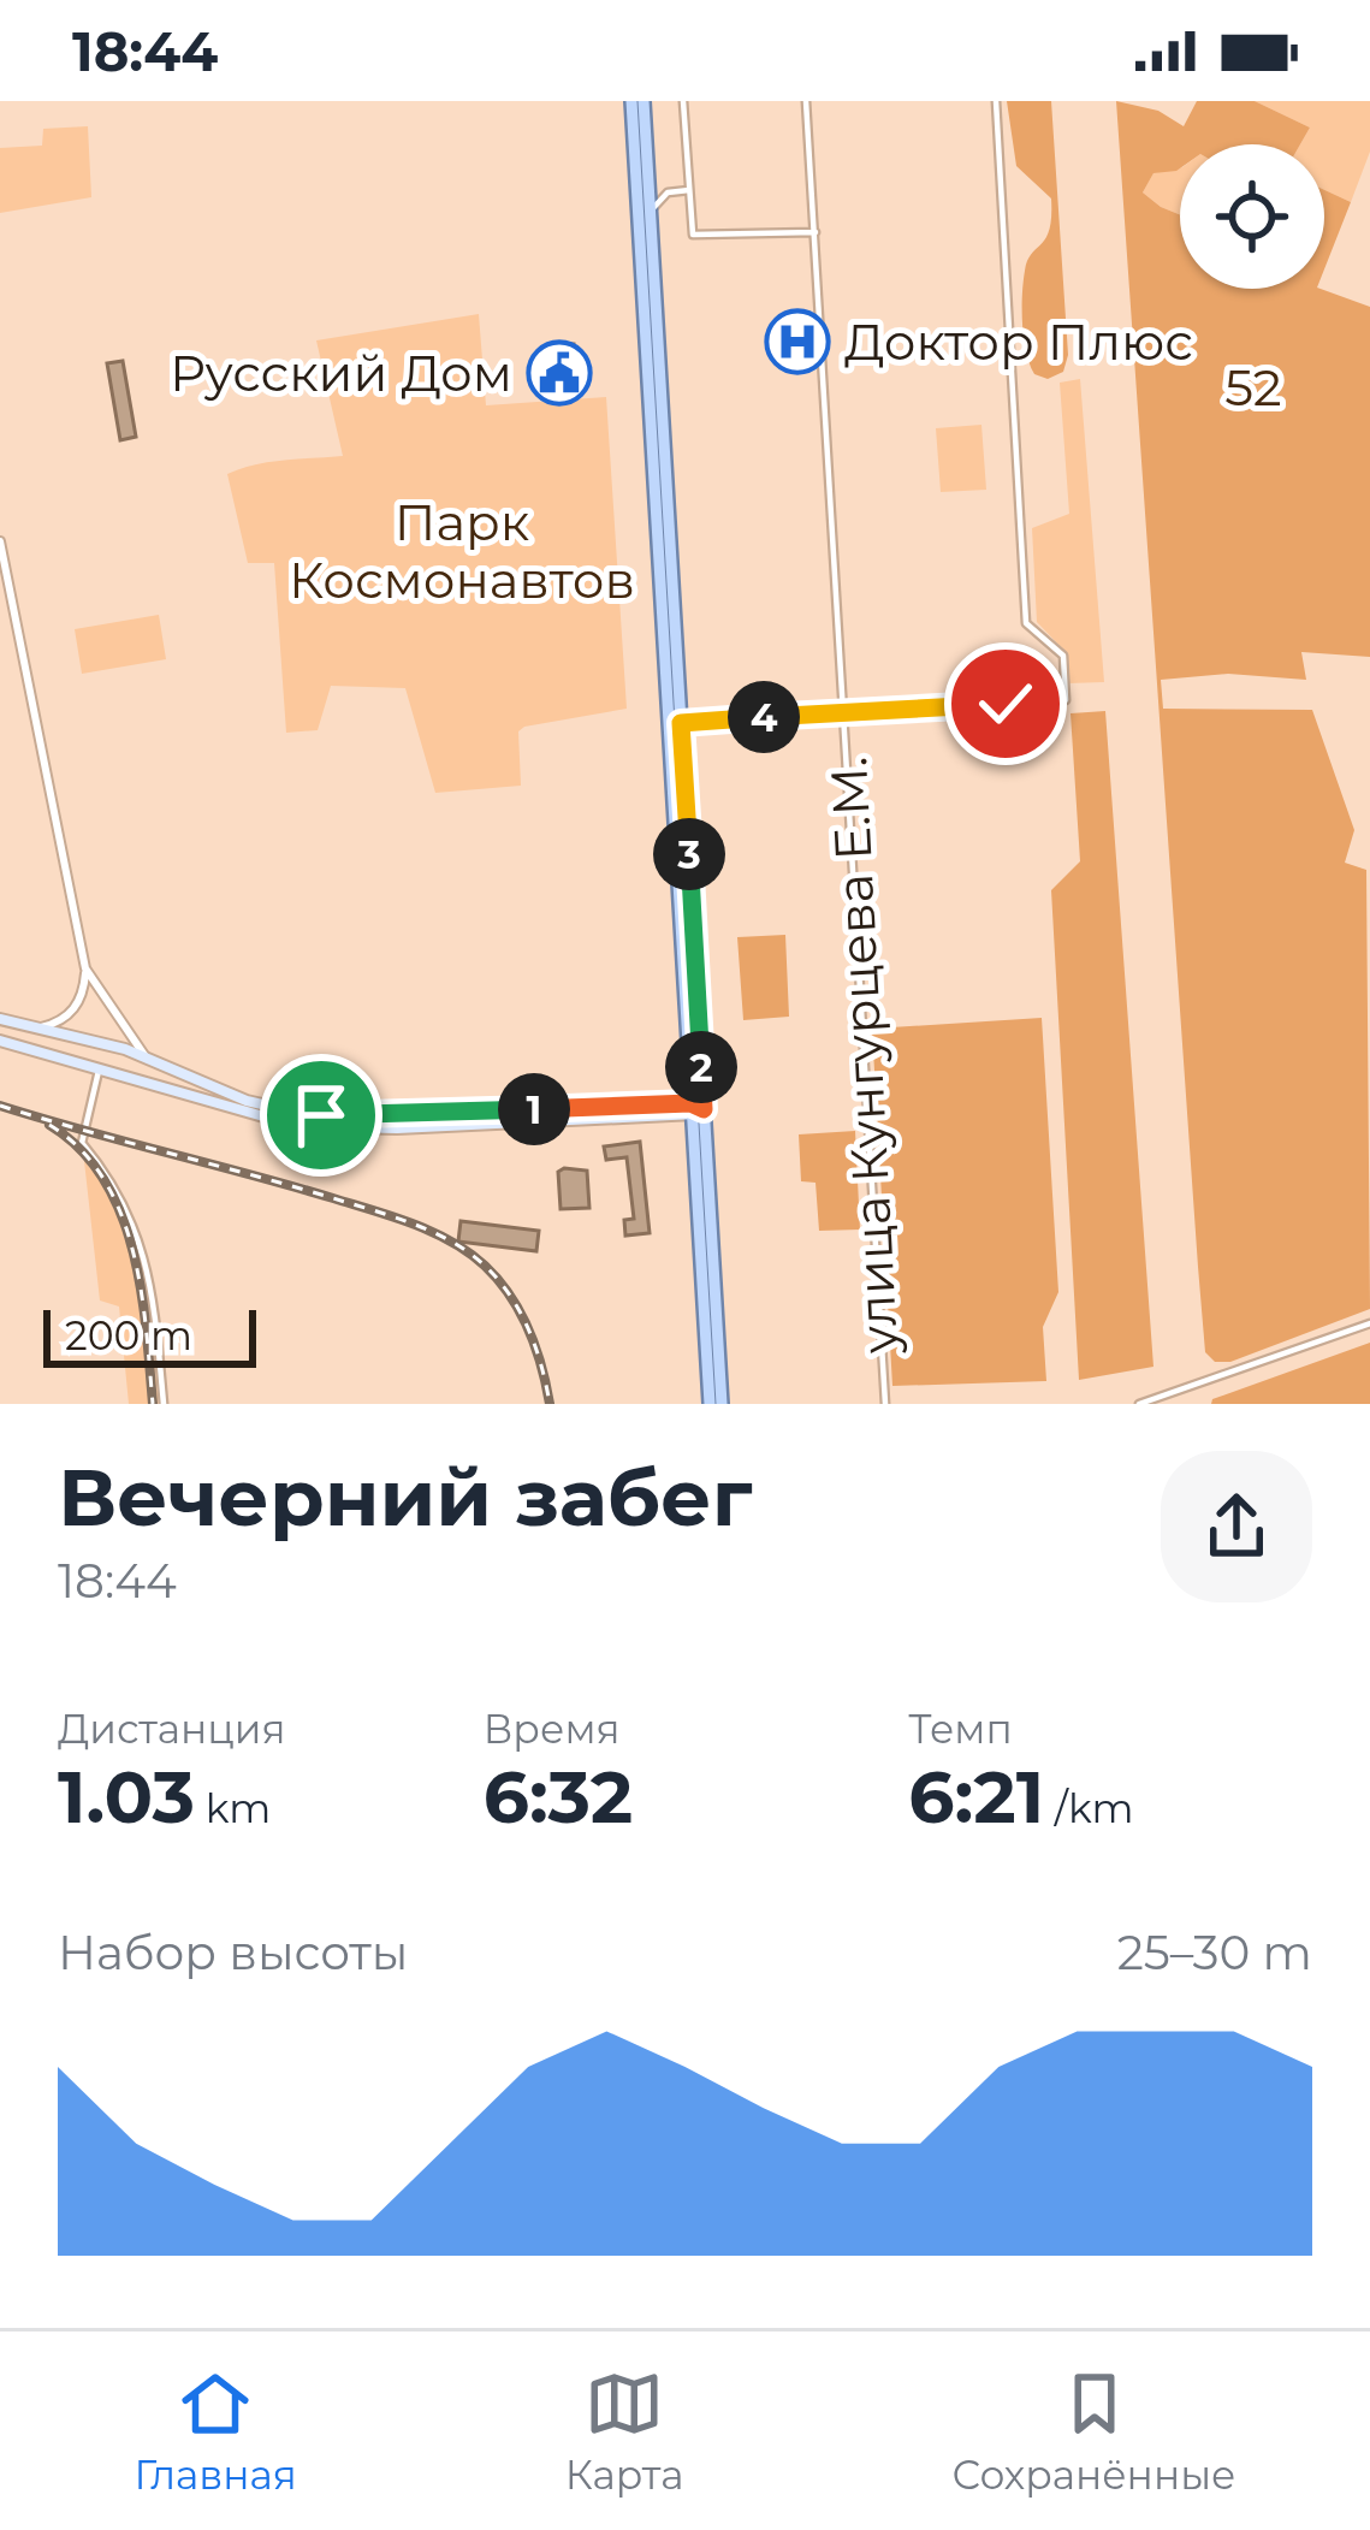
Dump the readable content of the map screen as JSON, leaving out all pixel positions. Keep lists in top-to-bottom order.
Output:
{
  "streets": {
    "street": ["улица Кунгурцева Е.М."]
  },
  "parks": ["52", "Парк Космонавтов"],
  "places": {
    "hospital": ["Доктор Плюс"],
    "public building": ["Русский Дом"]
  },
  "scale_bar": "200 m",
  "page": {
    "status": "18:44",
    "pins": [
      "4",
      "3",
      "2",
      "1"
    ],
    "scale": "200 m",
    "heading": ["Вечерний забег", "18:44"],
    "stats": [
      ["Дистанция", "1.03 km"],
      ["Время", "6:32"],
      ["Темп", "6:21 /km"]
    ],
    "chart": ["Набор высоты", "25–30 m"],
    "tabs": ["Главная", "Карта", "Сохранённые"]
  }
}
